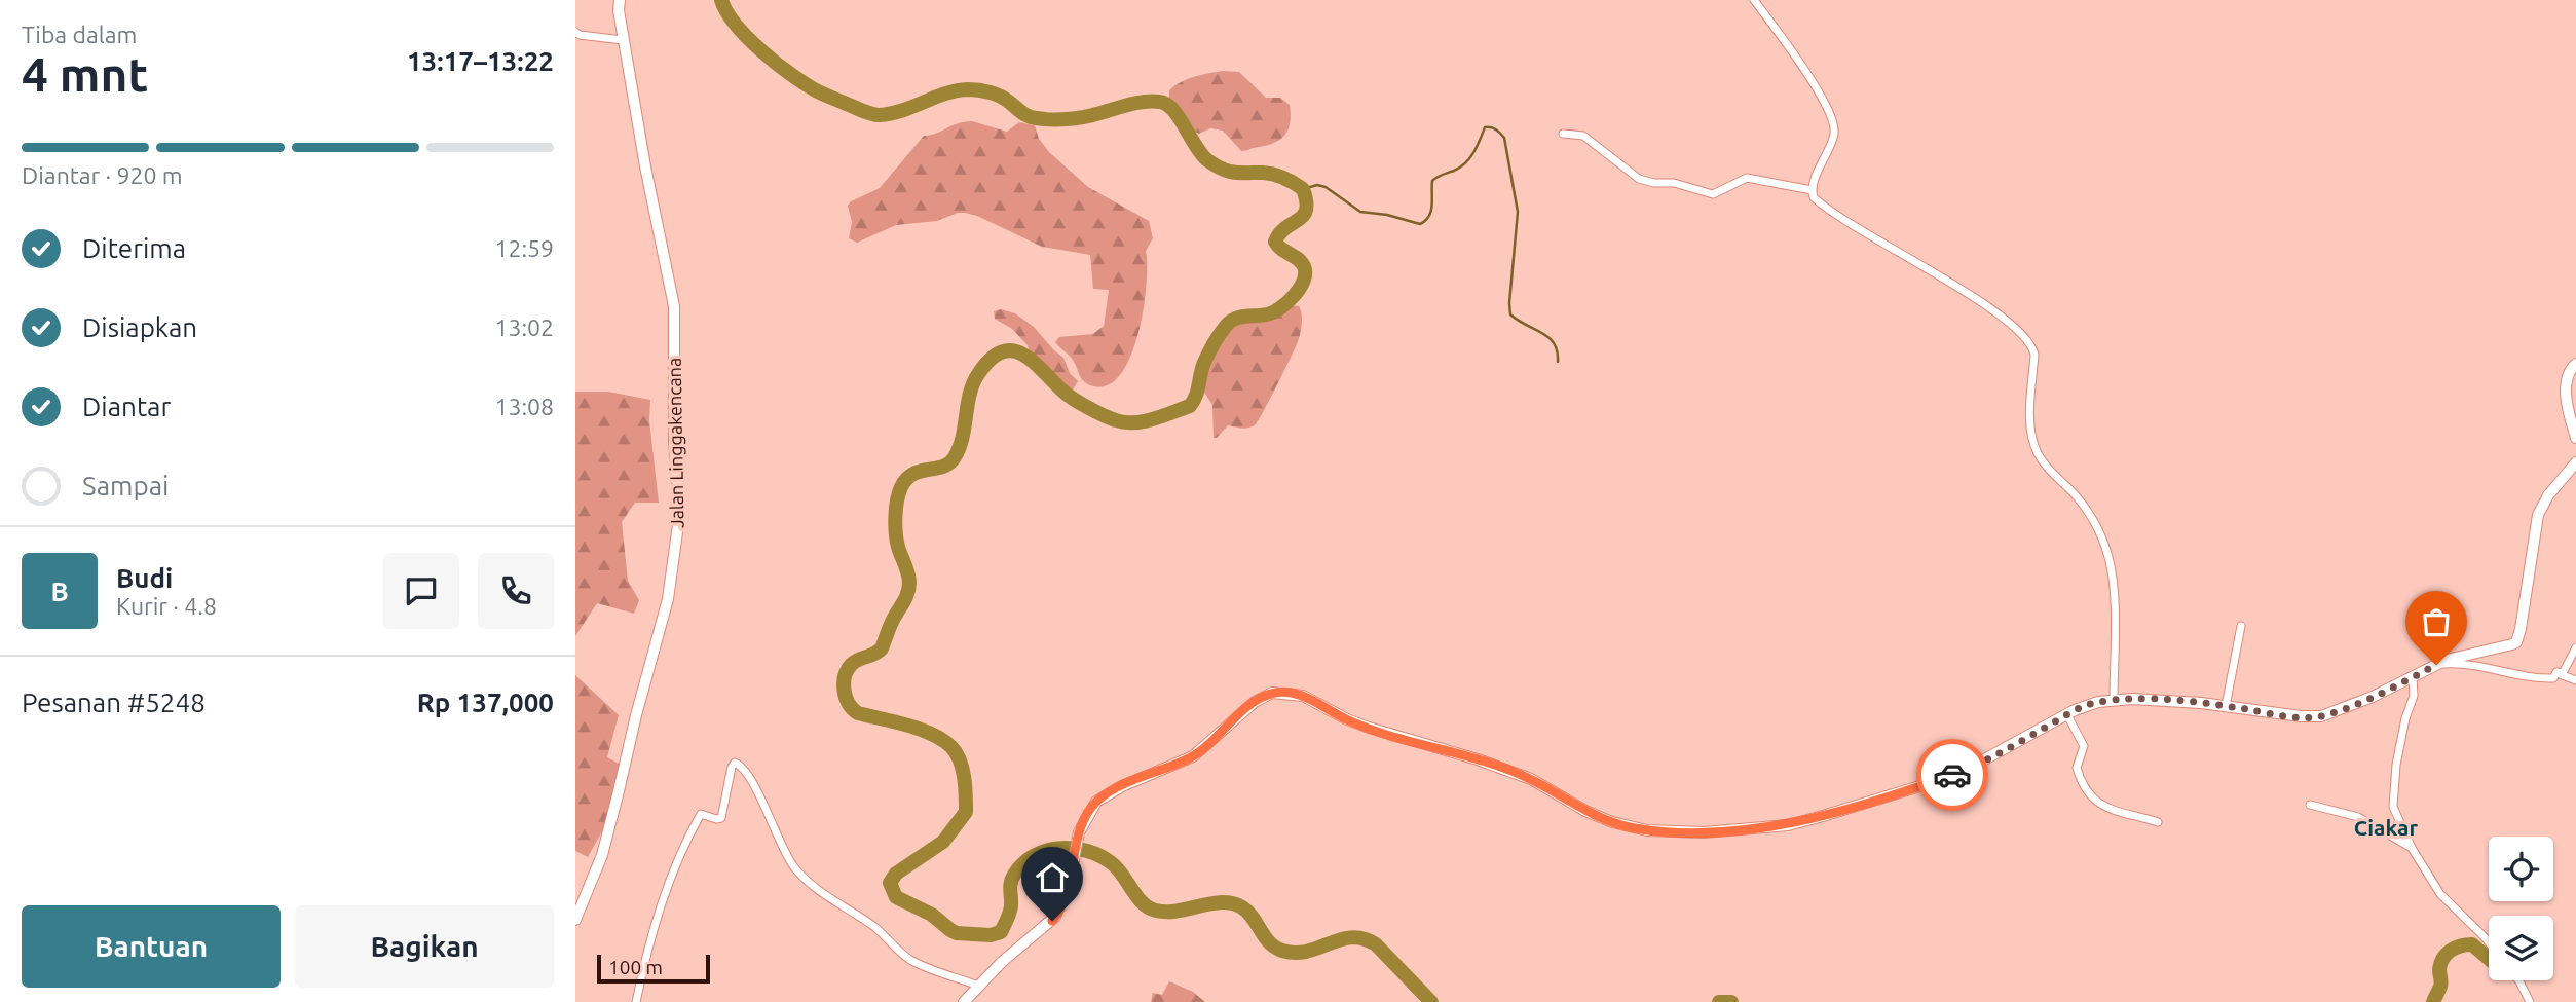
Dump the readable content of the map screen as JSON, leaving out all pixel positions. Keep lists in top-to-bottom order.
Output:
{
  "streets": {
    "street": ["Jalan Linggakencana"]
  },
  "districts": ["Ciakar"],
  "scale_bar": "100 m",
  "page": {
    "heading": ["4 mnt", "Tiba dalam", "13:17–13:22"],
    "panel": [
      "Budi",
      "Kurir · 4.8",
      "Pesanan #5248",
      "Rp 137,000"
    ],
    "bar": "Diantar · 920 m",
    "list": [
      ["Diterima", "12:59"],
      ["Disiapkan", "13:02"],
      ["Diantar", "13:08"],
      "Sampai"
    ],
    "round": "B",
    "buttons": ["Bantuan", "Bagikan"],
    "scale": "100 m"
  }
}
